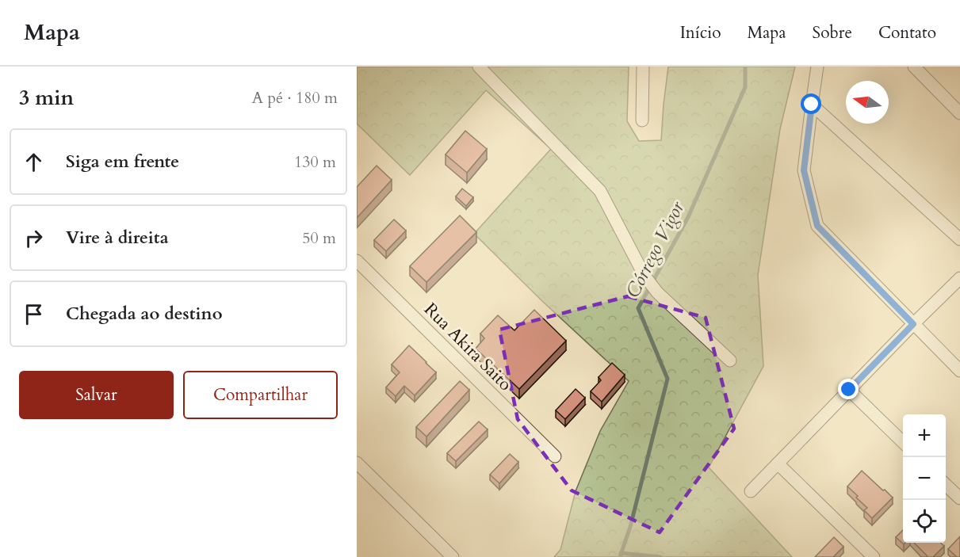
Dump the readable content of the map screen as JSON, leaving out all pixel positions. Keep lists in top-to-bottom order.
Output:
{
  "streets": {
    "street": ["Rua Akira Saito"]
  },
  "water": ["Córrego Vigor"],
  "north": "left",
  "page": {
    "header": "Mapa",
    "nav": [
      "Início",
      "Mapa",
      "Sobre",
      "Contato"
    ],
    "heading": ["3 min", "A pé · 180 m"],
    "list": [
      ["Siga em frente", "130 m"],
      ["Vire à direita", "50 m"],
      "Chegada ao destino"
    ],
    "buttons": ["Salvar", "Compartilhar"],
    "map_buttons": ["+", "−"]
  }
}
